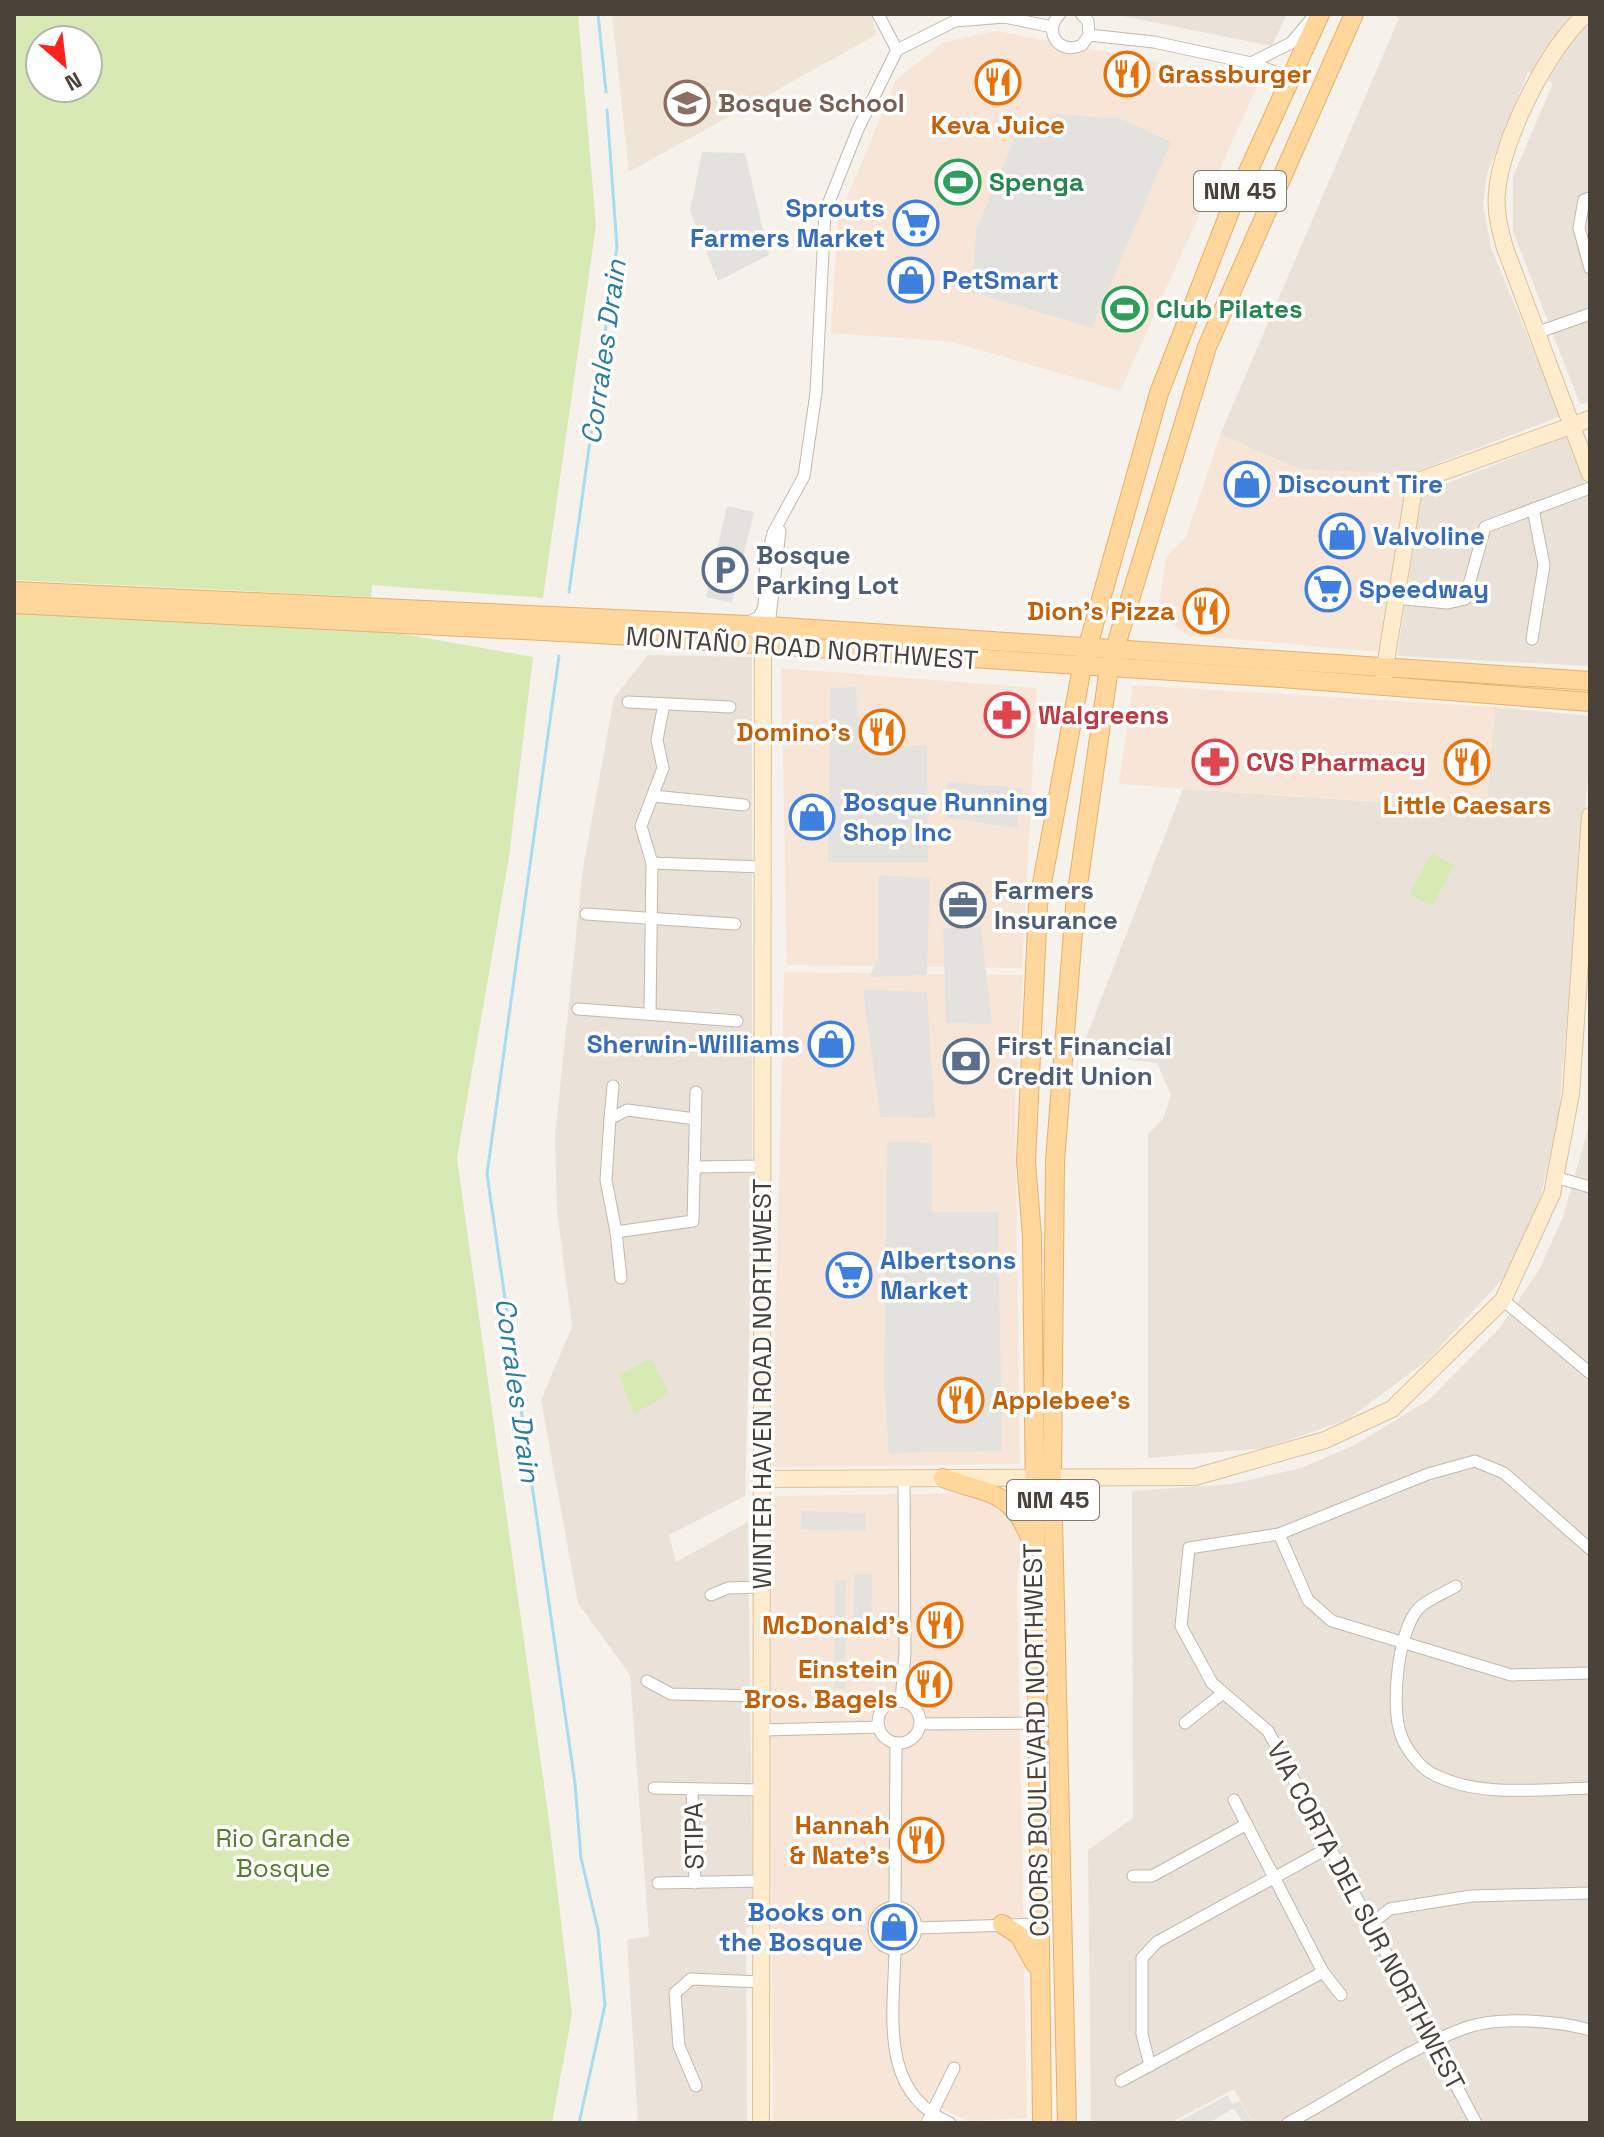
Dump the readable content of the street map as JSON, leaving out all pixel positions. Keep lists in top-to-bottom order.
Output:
{
  "streets": {
    "main road": ["NM 45", "MONTAÑO ROAD NORTHWEST", "COORS BOULEVARD NORTHWEST"],
    "street": ["WINTER HAVEN ROAD NORTHWEST", "STIPA", "VIA CORTA DEL SUR NORTHWEST"]
  },
  "crossings": [
    ["MONTAÑO ROAD NORTHWEST", "WINTER HAVEN ROAD NORTHWEST"],
    ["MONTAÑO ROAD NORTHWEST", "COORS BOULEVARD NORTHWEST"]
  ],
  "water": ["Corrales Drain"],
  "parks": ["Rio Grande Bosque"],
  "places": {
    "restaurant": [
      "Grassburger",
      "Keva Juice",
      "Dion's Pizza",
      "Domino's",
      "Little Caesars",
      "Applebee's",
      "McDonald's",
      "Einstein Bros. Bagels",
      "Hannah & Nate's"
    ],
    "school or university": ["Bosque School"],
    "sports": ["Spenga", "Club Pilates"],
    "supermarket": ["Sprouts Farmers Market", "Speedway", "Albertsons Market"],
    "shop": [
      "PetSmart",
      "Discount Tire",
      "Valvoline",
      "Bosque Running Shop Inc",
      "Sherwin-Williams",
      "Books on the Bosque"
    ],
    "parking": ["Bosque Parking Lot"],
    "pharmacy": ["Walgreens", "CVS Pharmacy"],
    "office": ["Farmers Insurance"],
    "bank": ["First Financial Credit Union"]
  },
  "north": "bottom right"
}
